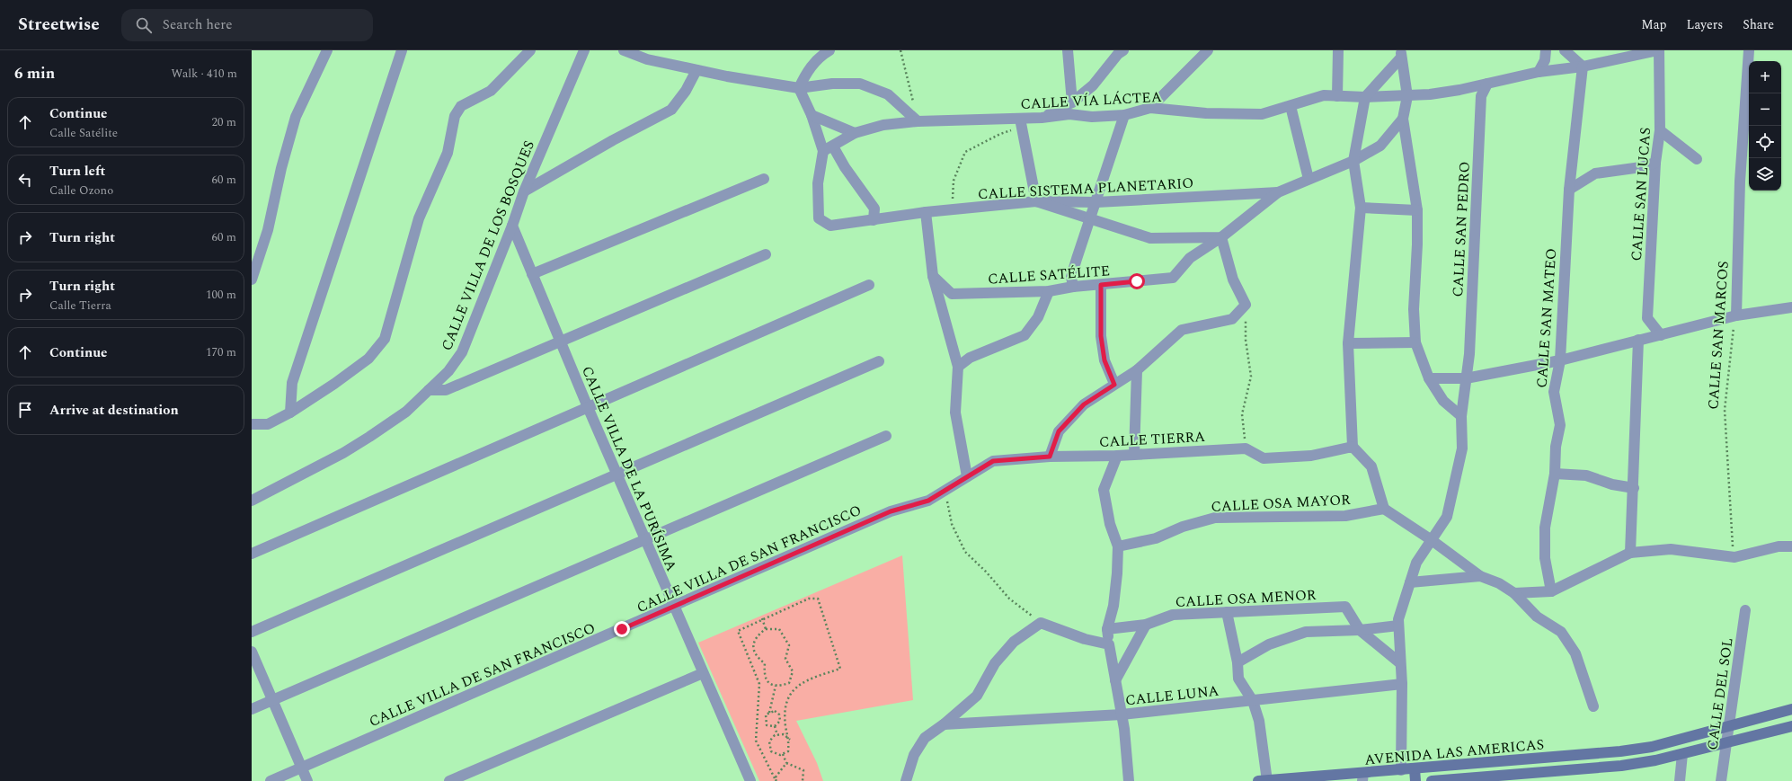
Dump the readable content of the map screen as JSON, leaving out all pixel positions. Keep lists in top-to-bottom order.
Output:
{
  "streets": {
    "street": [
      "CALLE VÍA LÁCTEA",
      "CALLE SISTEMA PLANETARIO",
      "CALLE SAN LUCAS",
      "CALLE SAN PEDRO",
      "CALLE VILLA DE LOS BOSQUES",
      "CALLE SATÉLITE",
      "CALLE SAN MATEO",
      "CALLE SAN MARCOS",
      "CALLE TIERRA",
      "CALLE VILLA DE LA PURÍSIMA",
      "CALLE OSA MAYOR",
      "CALLE VILLA DE SAN FRANCISCO",
      "CALLE OSA MENOR",
      "CALLE DEL SOL",
      "CALLE LUNA",
      "AVENIDA LAS AMERICAS"
    ]
  },
  "crossings": [
    ["CALLE VÍA LÁCTEA", "CALLE SISTEMA PLANETARIO"],
    ["CALLE VÍA LÁCTEA", "CALLE SAN LUCAS"],
    ["CALLE VÍA LÁCTEA", "CALLE SAN PEDRO"],
    ["CALLE VÍA LÁCTEA", "CALLE SAN MATEO"],
    ["CALLE SAN PEDRO", "CALLE LUNA"],
    ["CALLE SAN PEDRO", "AVENIDA LAS AMERICAS"],
    ["CALLE VILLA DE LOS BOSQUES", "CALLE VILLA DE LA PURÍSIMA"],
    ["CALLE TIERRA", "CALLE VILLA DE SAN FRANCISCO"],
    ["CALLE VILLA DE LA PURÍSIMA", "CALLE VILLA DE SAN FRANCISCO"],
    ["CALLE DEL SOL", "AVENIDA LAS AMERICAS"]
  ],
  "page": {
    "header": "Streetwise",
    "search": "Search here",
    "nav": ["Map", "Layers", "Share"],
    "heading": ["6 min", "Walk · 410 m"],
    "map_buttons": ["+", "−"],
    "list": [
      ["Continue", "Calle Satélite", "20 m"],
      ["Turn left", "Calle Ozono", "60 m"],
      ["Turn right", "60 m"],
      ["Turn right", "Calle Tierra", "100 m"],
      ["Continue", "170 m"],
      "Arrive at destination"
    ]
  }
}
